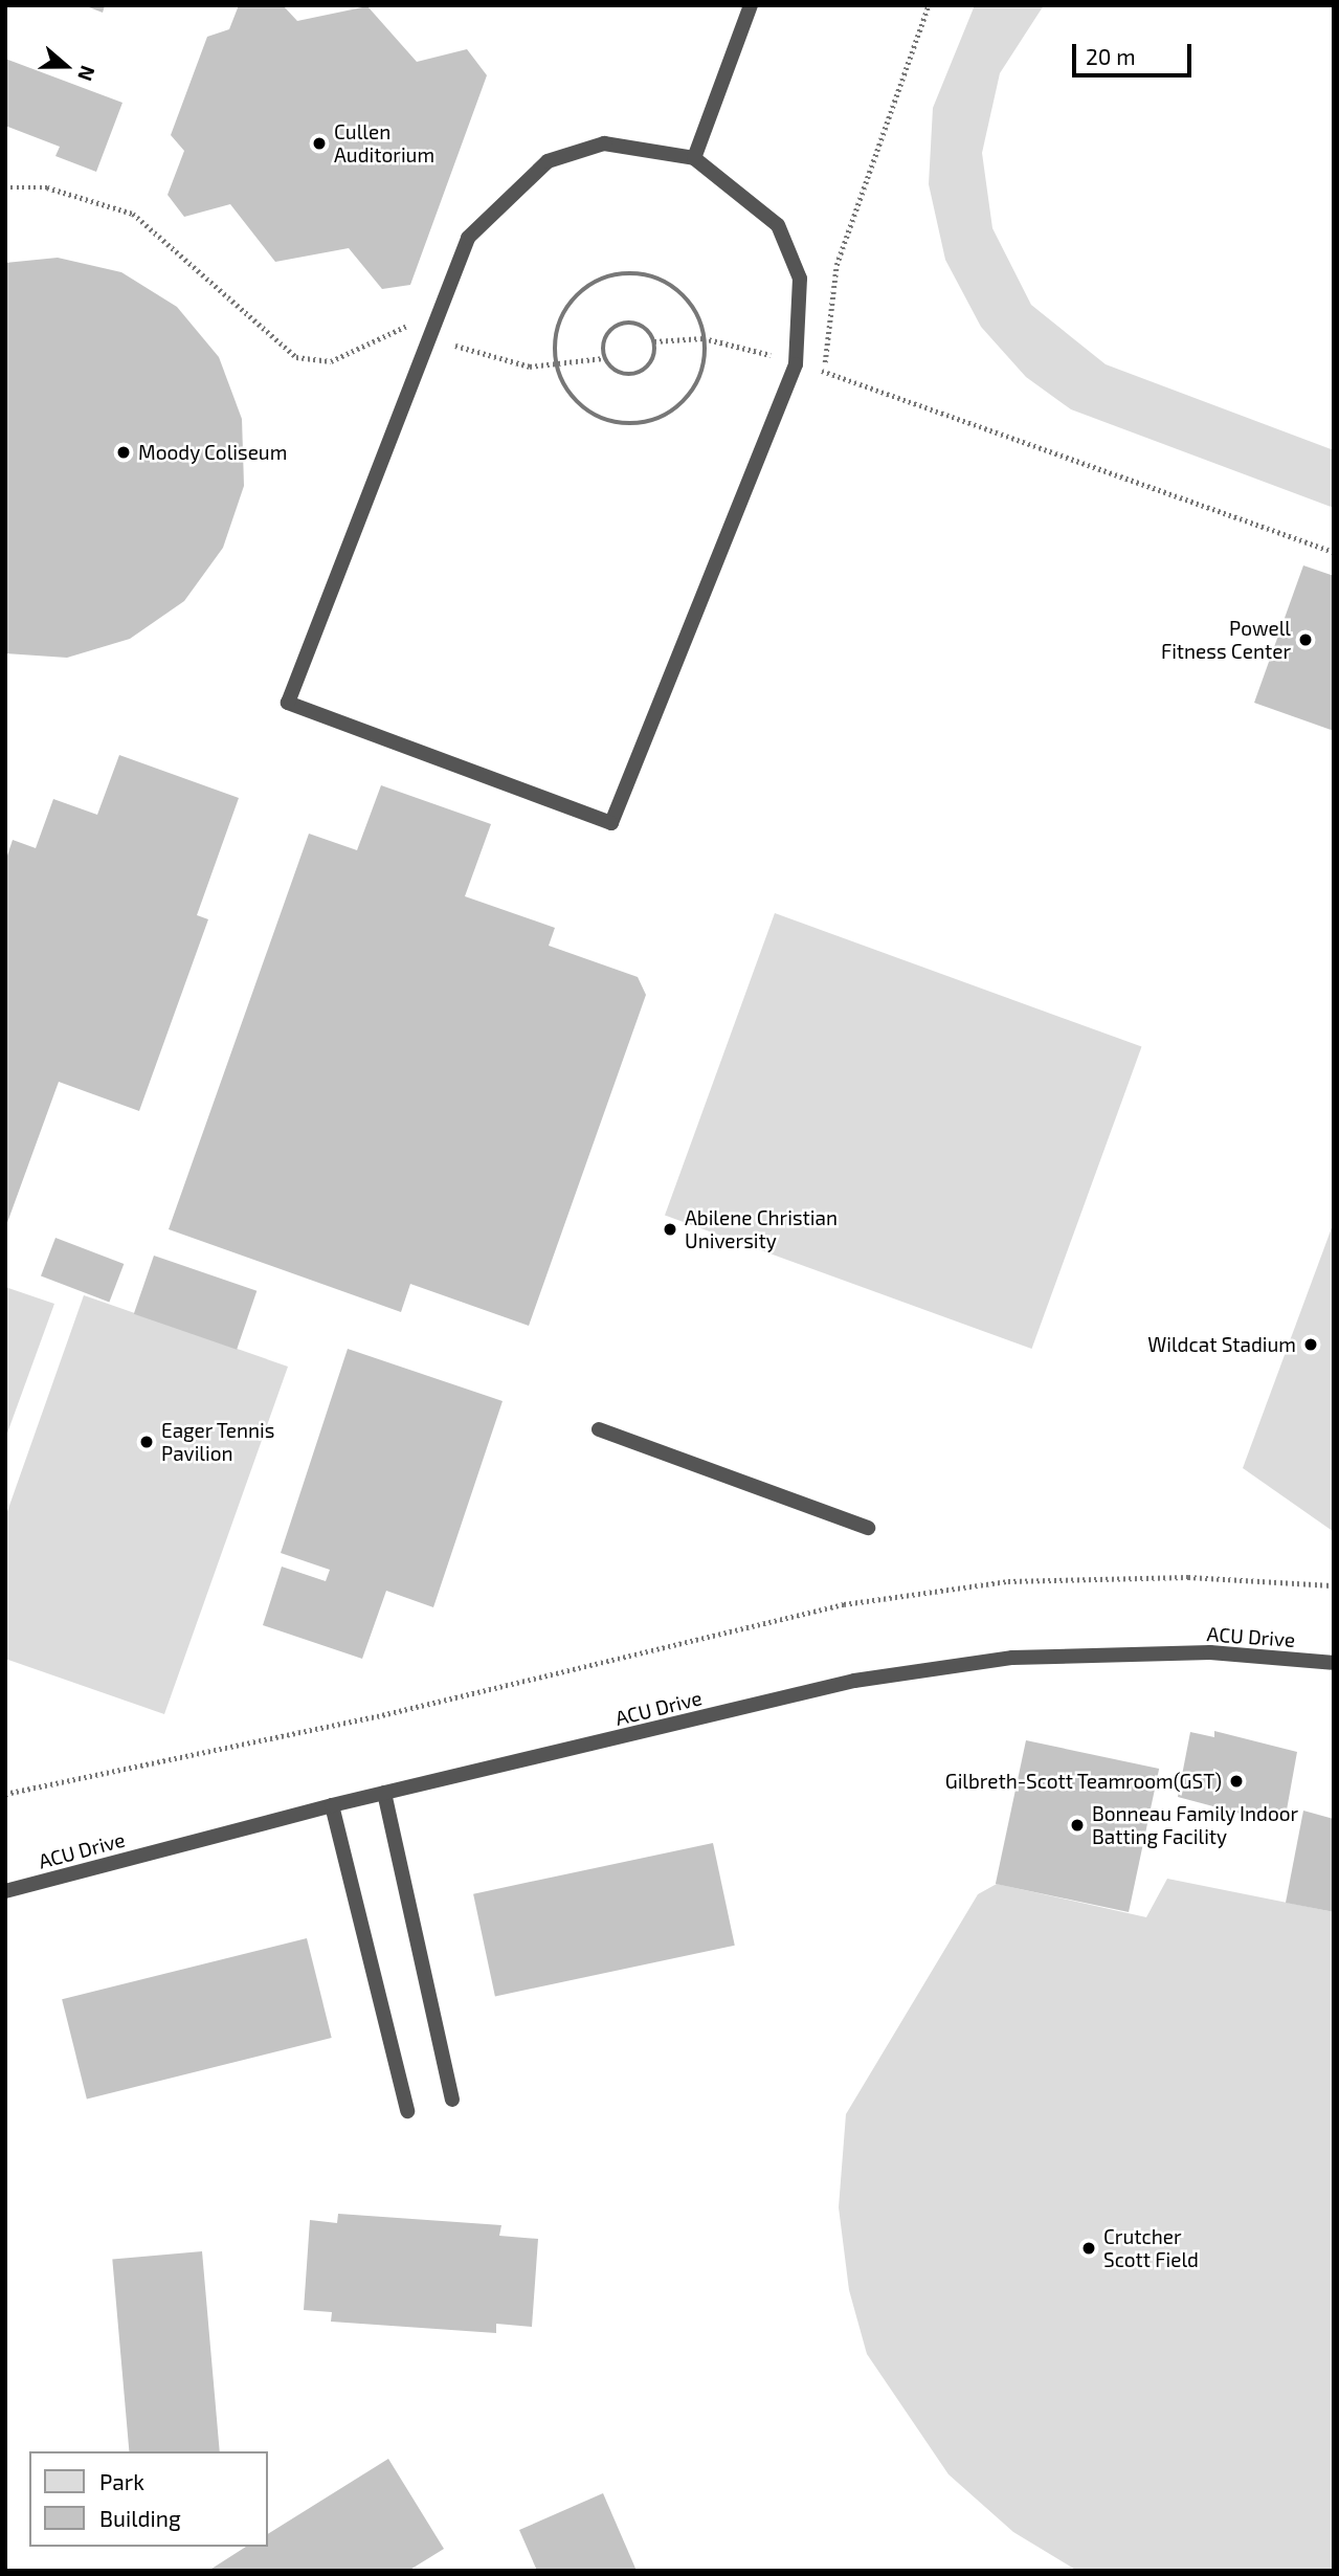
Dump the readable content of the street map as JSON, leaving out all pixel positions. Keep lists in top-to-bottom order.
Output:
{
  "streets": {
    "lane": ["ACU Drive"]
  },
  "places": [
    "Cullen Auditorium",
    "Moody Coliseum",
    "Powell Fitness Center",
    "Abilene Christian University",
    "Wildcat Stadium",
    "Eager Tennis Pavilion",
    "Gilbreth-Scott Teamroom(GST)",
    "Bonneau Family Indoor Batting Facility",
    "Crutcher Scott Field"
  ],
  "legend": ["Park", "Building"],
  "scale_bar": "20 m",
  "north": "right"
}
